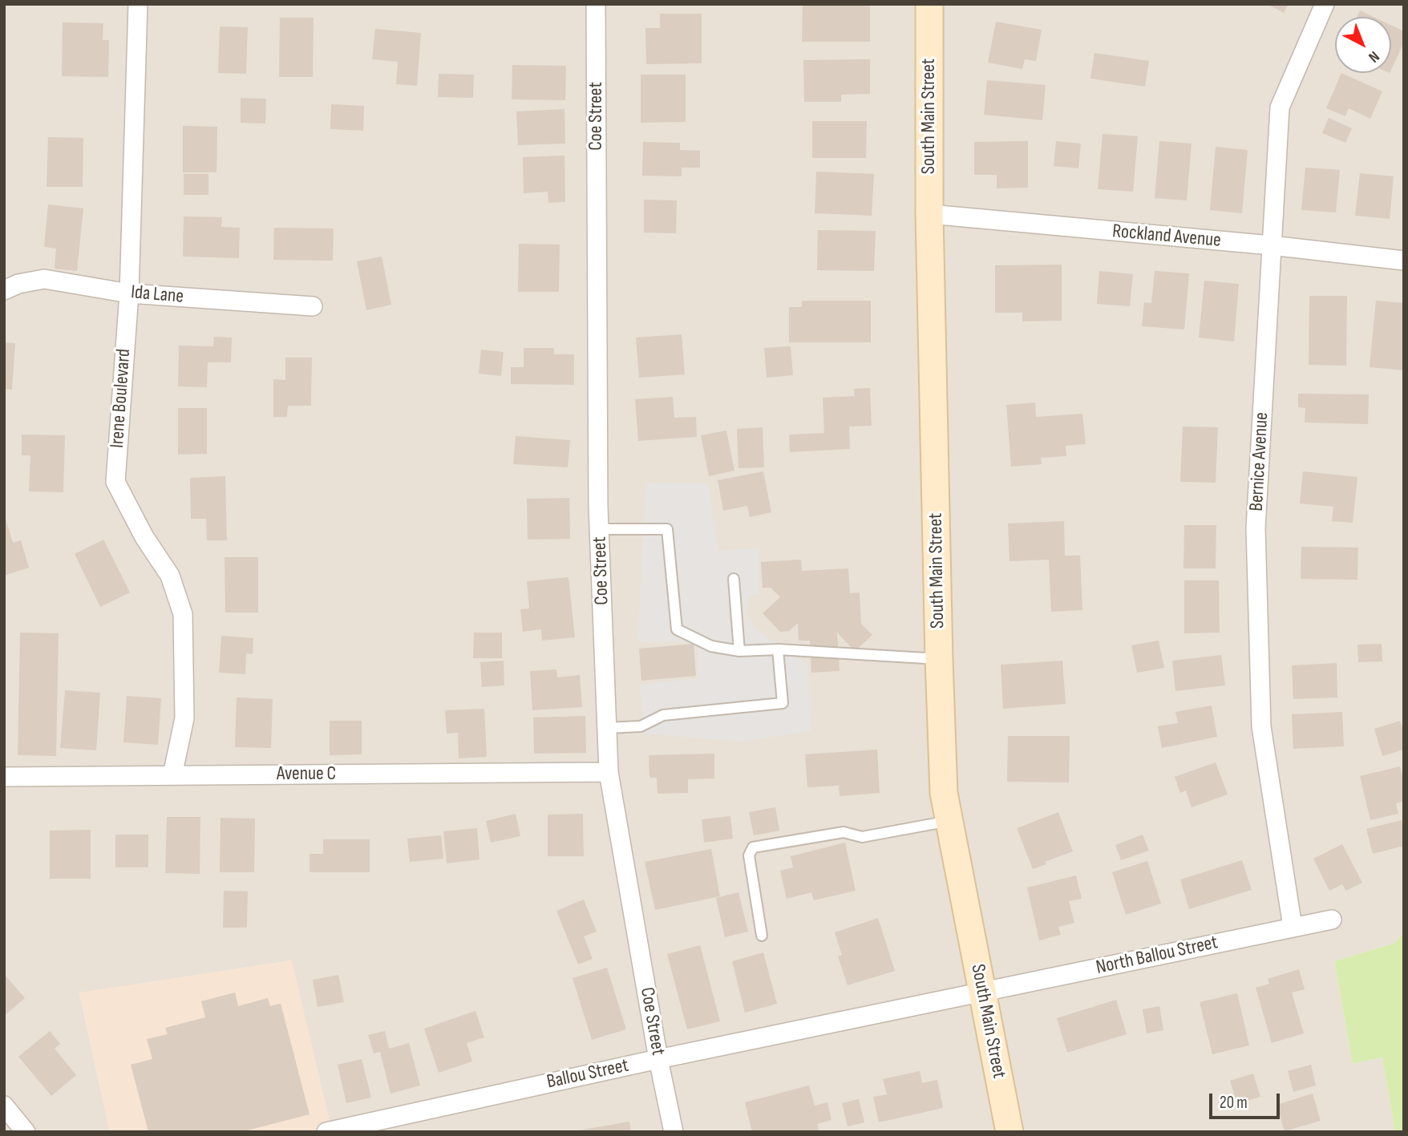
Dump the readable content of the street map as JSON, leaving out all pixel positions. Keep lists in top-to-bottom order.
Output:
{
  "streets": {
    "main road": ["South Main Street"],
    "street": [
      "Coe Street",
      "Rockland Avenue",
      "Ida Lane",
      "Irene Boulevard",
      "Bernice Avenue",
      "Avenue C",
      "North Ballou Street",
      "Ballou Street"
    ]
  },
  "crossings": [
    ["Coe Street", "Avenue C"],
    ["Coe Street", "Ballou Street"],
    ["South Main Street", "Rockland Avenue"],
    ["South Main Street", "North Ballou Street"],
    ["South Main Street", "Ballou Street"],
    ["Rockland Avenue", "Bernice Avenue"],
    ["Ida Lane", "Irene Boulevard"],
    ["Irene Boulevard", "Avenue C"],
    ["Bernice Avenue", "North Ballou Street"],
    ["North Ballou Street", "Ballou Street"]
  ],
  "scale_bar": "20 m",
  "north": "bottom right"
}
